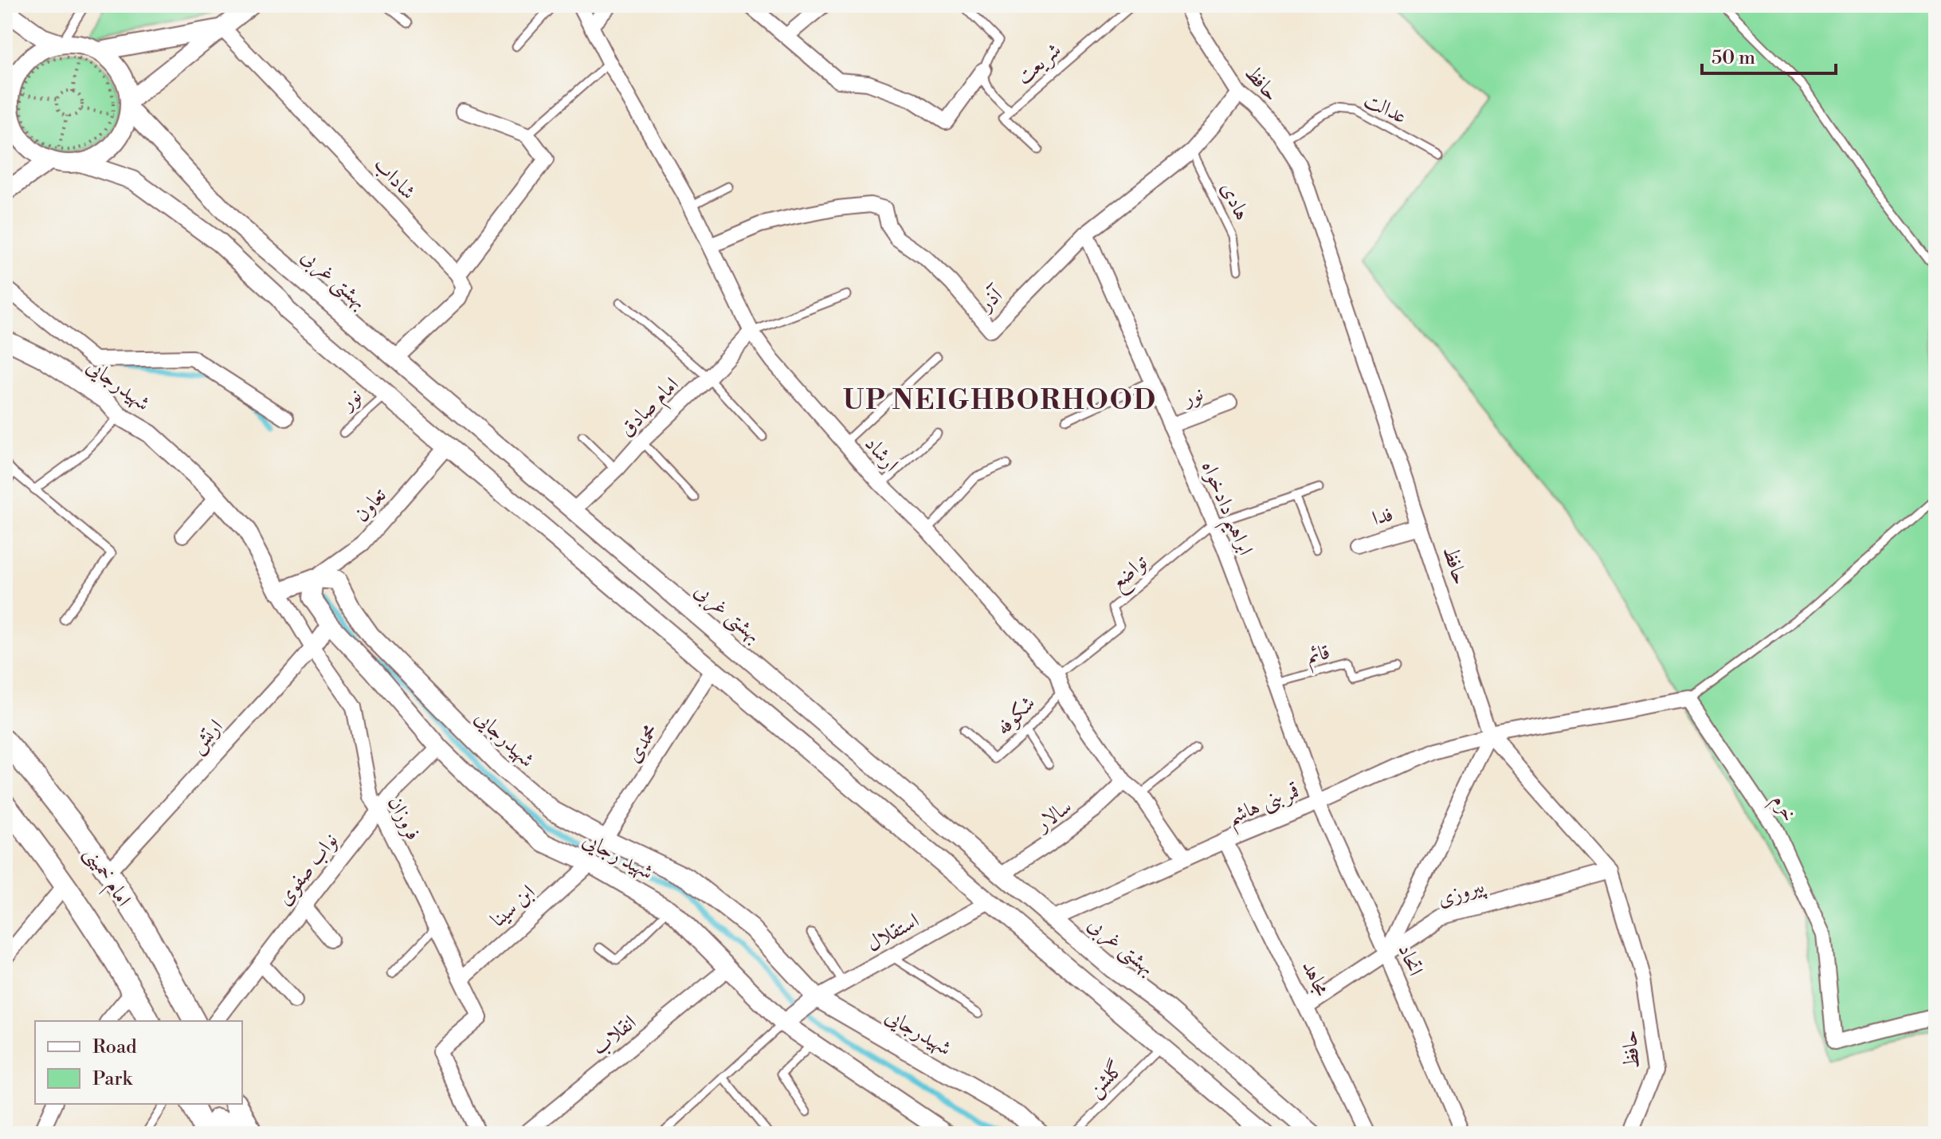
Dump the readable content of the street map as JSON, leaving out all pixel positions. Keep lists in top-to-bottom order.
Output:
{
  "streets": {
    "main road": ["امام خمینی"],
    "street": [
      "حافظ",
      "شاداب",
      "بهشتی غربی",
      "آذر",
      "شهیدرجایی",
      "نور",
      "امام صادق",
      "ارشاد",
      "تعاون",
      "ابراهیم دادخواه",
      "فدا",
      "ارتش",
      "محمدی",
      "قمربنی هاشم",
      "خرم",
      "سالار",
      "فروزان",
      "شهید رجایی",
      "نواب صفوی",
      "پیروزی",
      "ابن سینا",
      "استقلال",
      "اتحاد",
      "مجاهد",
      "انقلاب"
    ],
    "lane": [
      "شریعت",
      "عدالت",
      "هادی",
      "تواضع",
      "قائم",
      "شکوفه",
      "گلشن"
    ]
  },
  "crossings": [
    ["حافظ", "عدالت"],
    ["حافظ", "آذر"],
    ["حافظ", "فدا"],
    ["حافظ", "قمربنی هاشم"],
    ["حافظ", "پیروزی"],
    ["هادی", "آذر"],
    ["بهشتی غربی", "امام صادق"],
    ["بهشتی غربی", "قمربنی هاشم"],
    ["بهشتی غربی", "سالار"],
    ["آذر", "ارشاد"],
    ["آذر", "ابراهیم دادخواه"],
    ["شهیدرجایی", "تعاون"],
    ["شهیدرجایی", "محمدی"],
    ["شهیدرجایی", "فروزان"],
    ["شهیدرجایی", "شهید رجایی"],
    ["شهیدرجایی", "استقلال"],
    ["نور", "ابراهیم دادخواه"],
    ["امام صادق", "ارشاد"],
    ["ارشاد", "تواضع"],
    ["ارشاد", "شکوفه"],
    ["ارشاد", "قمربنی هاشم"],
    ["ارشاد", "سالار"],
    ["تعاون", "شهید رجایی"],
    ["ابراهیم دادخواه", "تواضع"],
    ["ابراهیم دادخواه", "قائم"],
    ["ابراهیم دادخواه", "قمربنی هاشم"],
    ["ابراهیم دادخواه", "اتحاد"],
    ["ارتش", "فروزان"],
    ["ارتش", "شهید رجایی"],
    ["ارتش", "امام خمینی"],
    ["قمربنی هاشم", "اتحاد"],
    ["قمربنی هاشم", "مجاهد"],
    ["فروزان", "نواب صفوی"],
    ["فروزان", "ابن سینا"],
    ["شهید رجایی", "نواب صفوی"],
    ["شهید رجایی", "ابن سینا"],
    ["شهید رجایی", "انقلاب"],
    ["پیروزی", "اتحاد"],
    ["پیروزی", "مجاهد"]
  ],
  "districts": ["UP NEIGHBORHOOD"],
  "legend": ["Road", "Park"],
  "scale_bar": "50 m"
}
